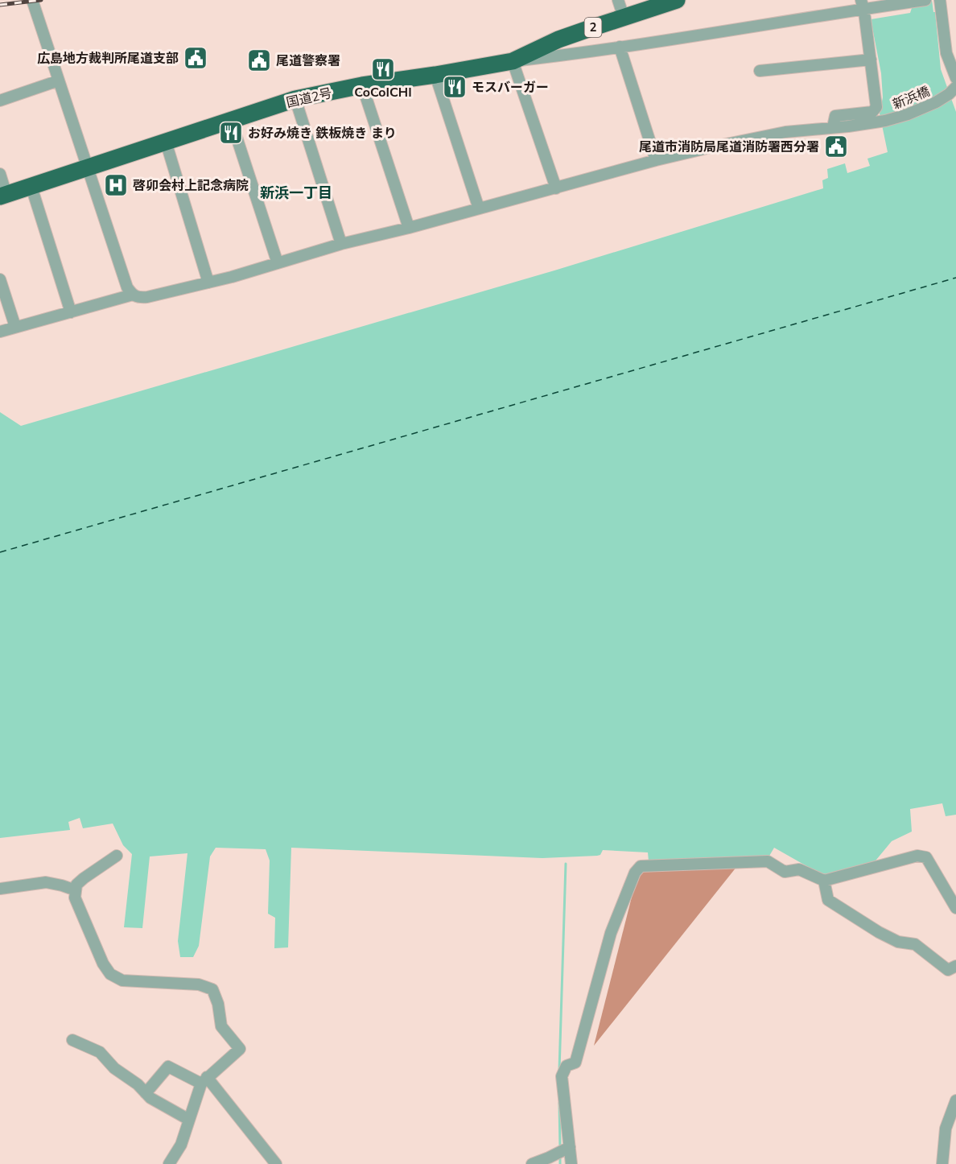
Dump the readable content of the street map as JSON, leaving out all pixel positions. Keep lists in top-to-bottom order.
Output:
{
  "streets": {
    "highway": ["2", "国道2号"],
    "street": ["新浜橋"]
  },
  "districts": ["新浜一丁目"],
  "places": {
    "public building": ["広島地方裁判所尾道支部", "尾道警察署", "尾道市消防局尾道消防署西分署"],
    "restaurant": ["CoCoICHI", "モスバーガー", "お好み焼き 鉄板焼き まり"],
    "hospital": ["啓卯会村上記念病院"]
  }
}
